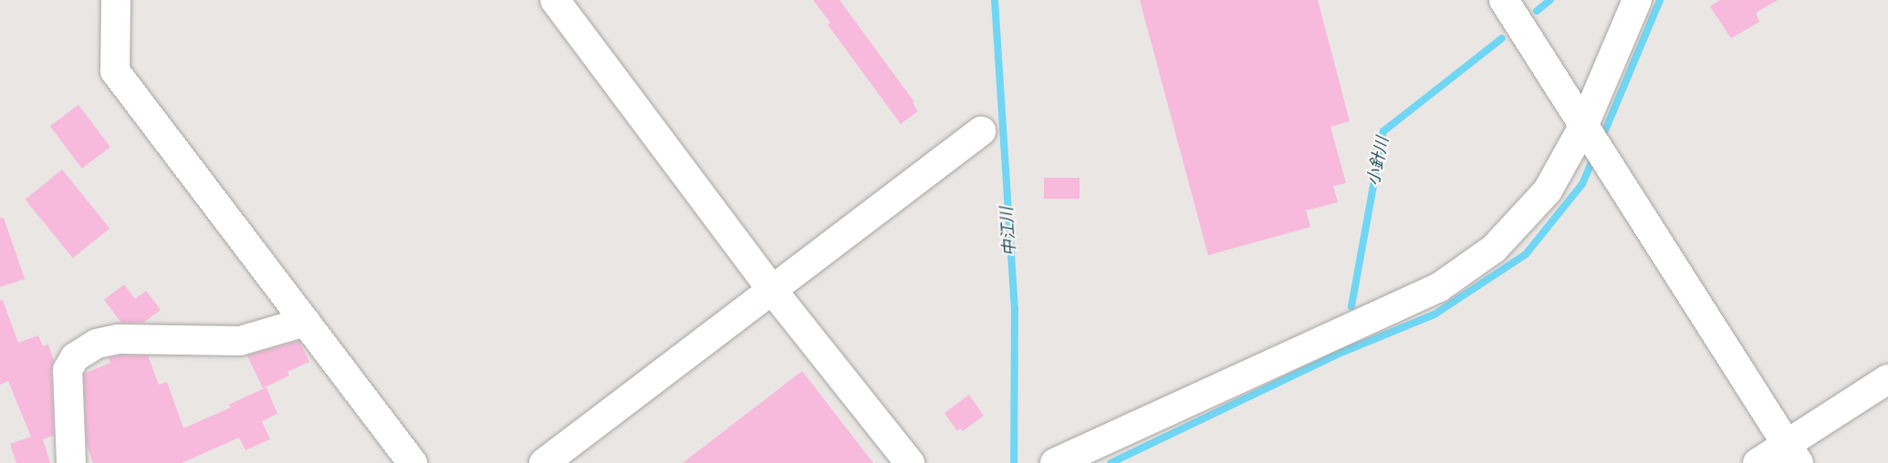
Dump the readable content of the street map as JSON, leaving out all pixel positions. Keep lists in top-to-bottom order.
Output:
{
  "water": ["小針川", "中江川"]
}
